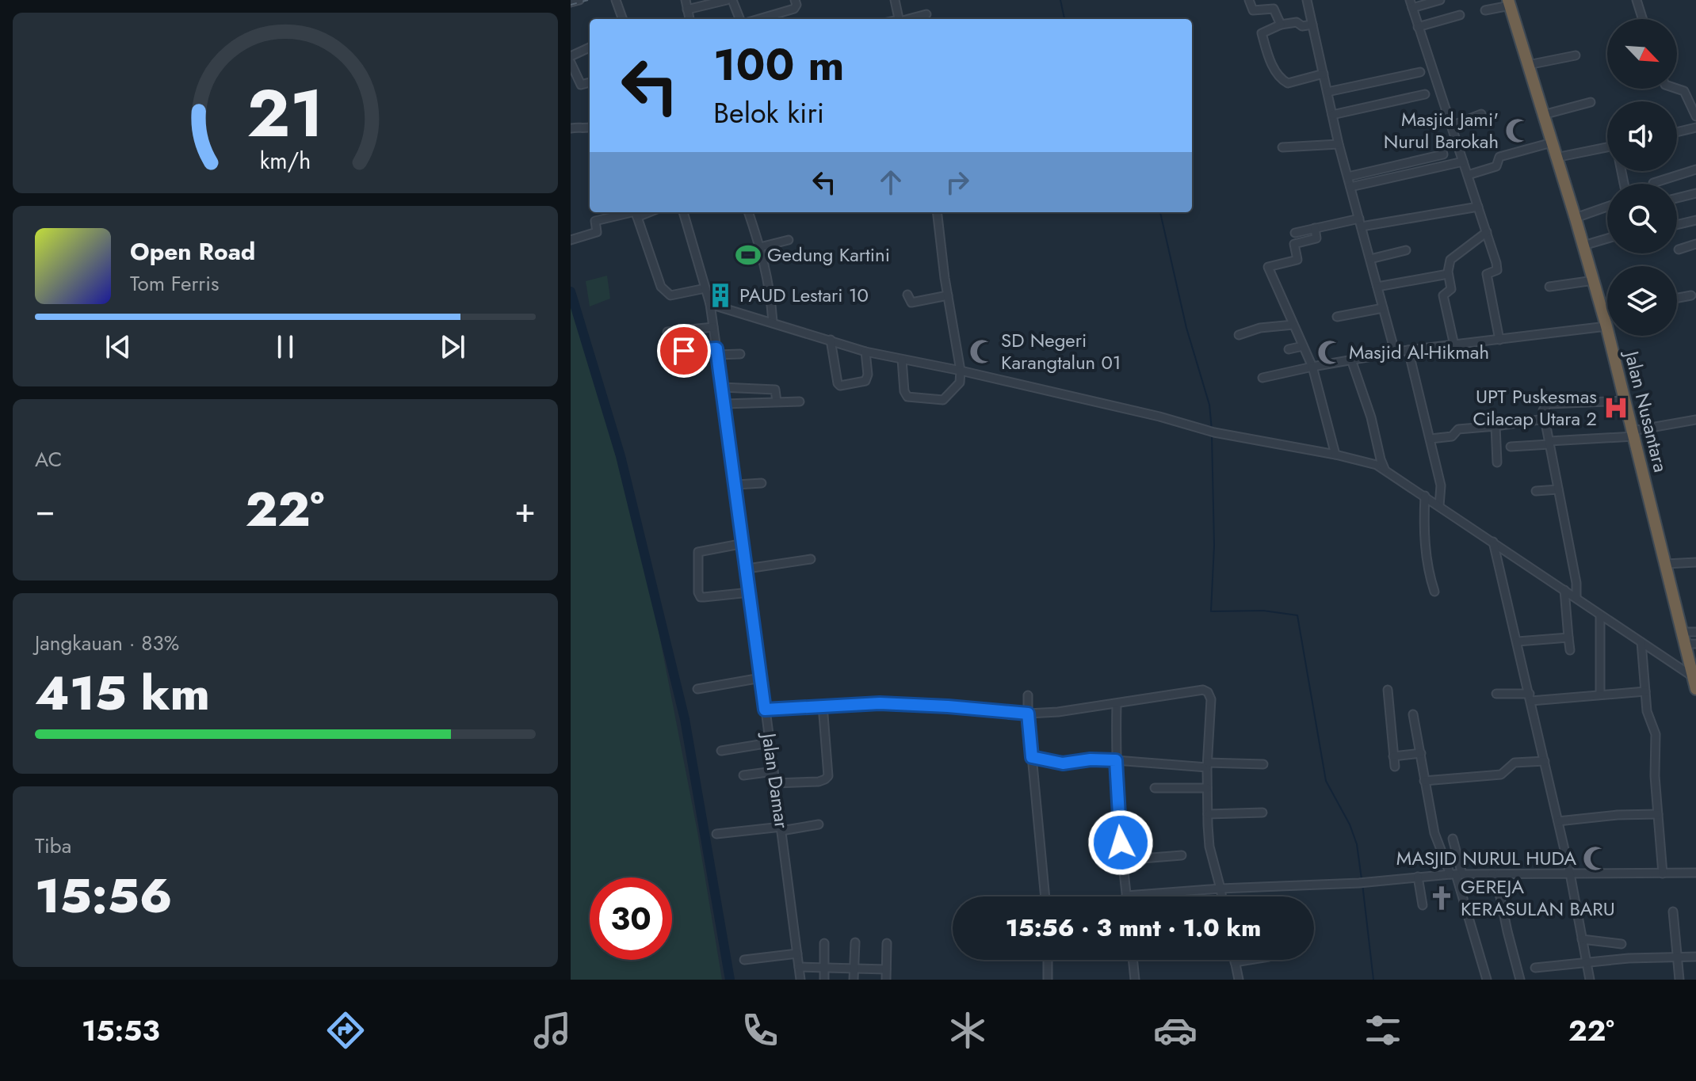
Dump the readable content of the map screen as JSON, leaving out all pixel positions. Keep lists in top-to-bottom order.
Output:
{
  "streets": {
    "highway": ["Jalan Nusantara"],
    "street": ["Jalan Damar"]
  },
  "places": {
    "mosque": [
      "Masjid Jami' Nurul Barokah",
      "SD Negeri Karangtalun 01",
      "Masjid Al-Hikmah",
      "MASJID NURUL HUDA"
    ],
    "sports": ["Gedung Kartini"],
    "building": ["PAUD Lestari 10"],
    "hospital": ["UPT Puskesmas Cilacap Utara 2"],
    "church": ["GEREJA KERASULAN BARU"]
  },
  "north": "bottom right",
  "page": {
    "turn": ["100 m", "Belok kiri"],
    "song": ["Open Road", "Tom Ferris"],
    "tile": [
      "AC",
      ["Jangkauan · 83%", "415 km"],
      ["Tiba", "15:56"]
    ],
    "heat": ["−", "22°", "+"],
    "limit": "30",
    "trip": "15:56 · 3 mnt · 1.0 km",
    "tabs": ["15:53", "22°"],
    "gauge": ["21", "km/h"]
  }
}
